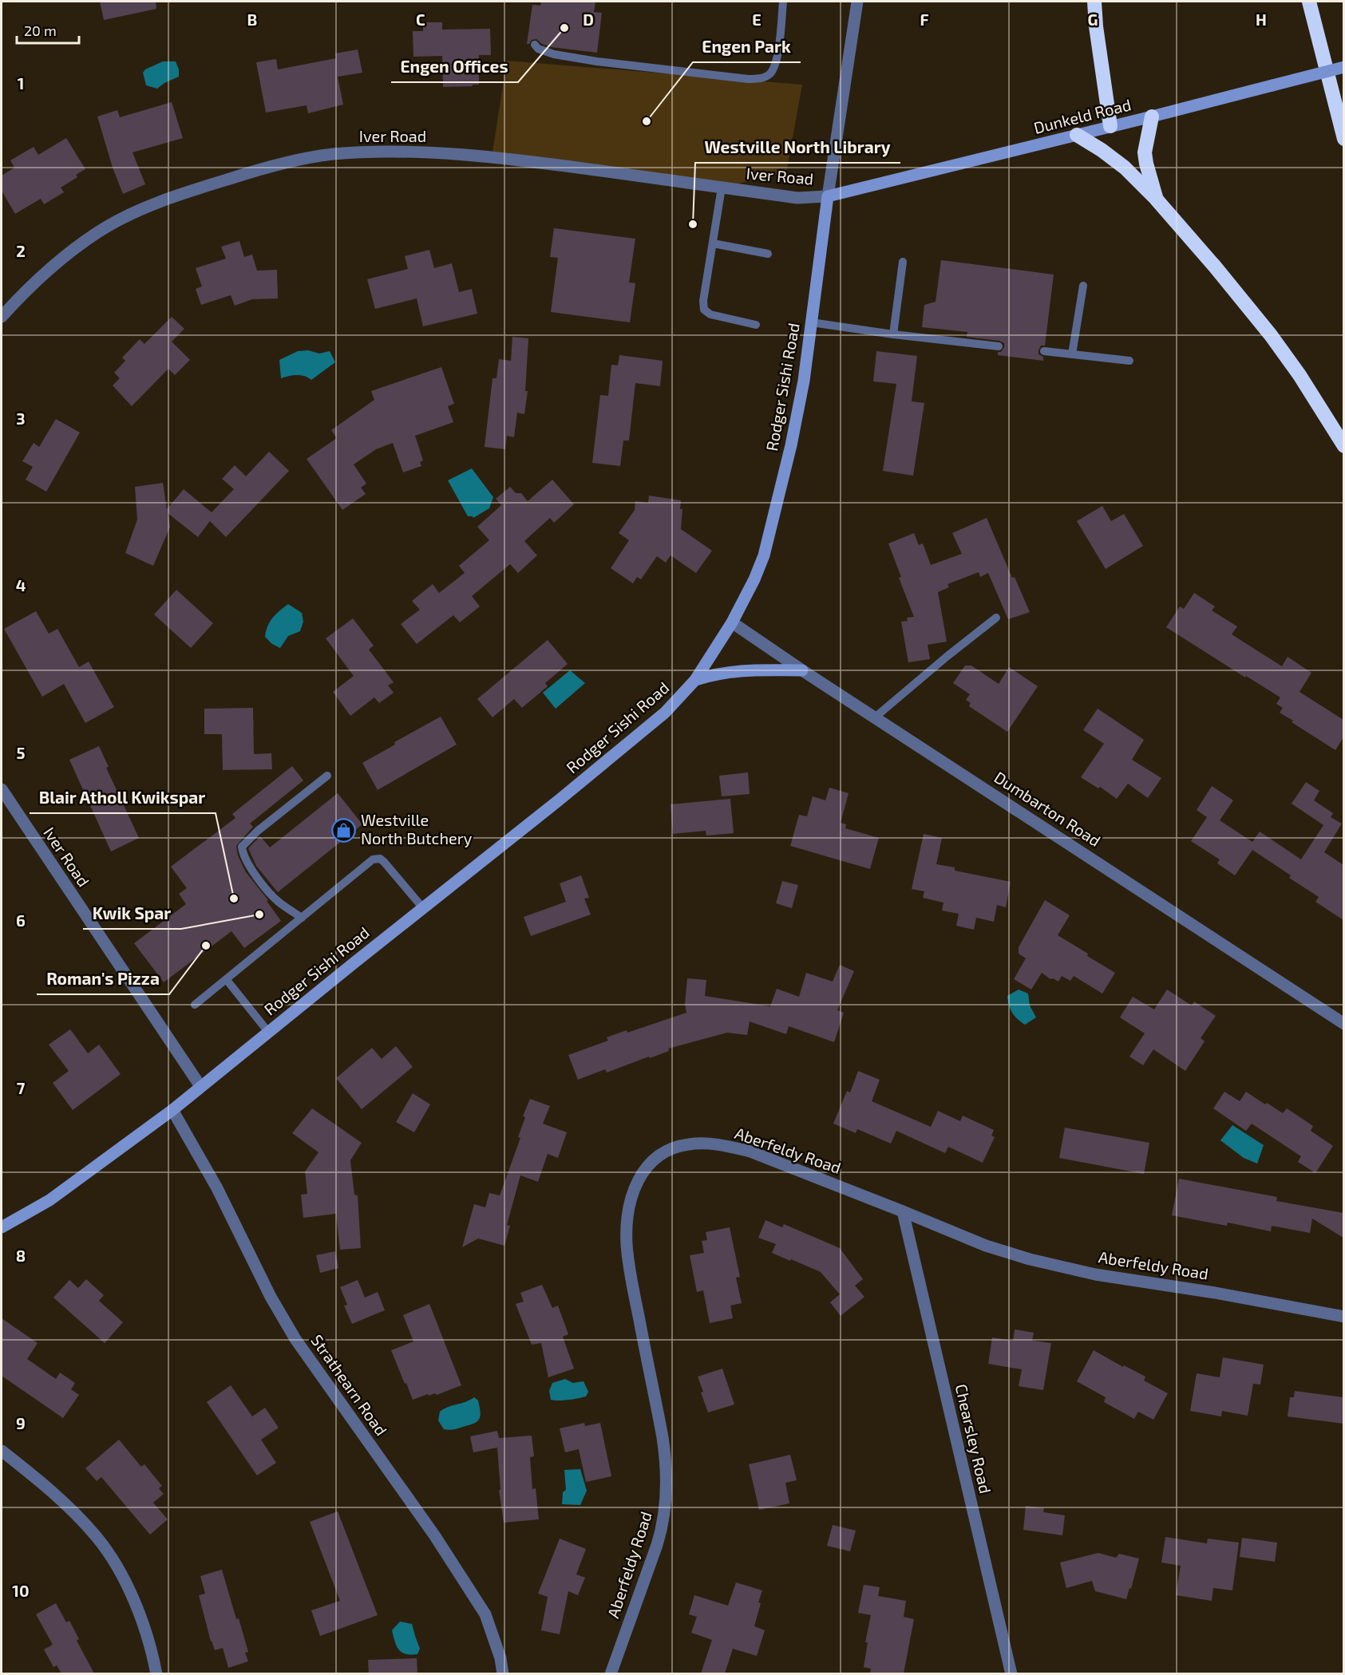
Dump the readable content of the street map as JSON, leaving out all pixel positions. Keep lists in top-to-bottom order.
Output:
{
  "streets": {
    "main road": ["Dunkeld Road", "Rodger Sishi Road"],
    "street": [
      "Iver Road",
      "Dumbarton Road",
      "Aberfeldy Road",
      "Strathearn Road",
      "Chearsley Road"
    ]
  },
  "crossings": [
    ["Dunkeld Road", "Iver Road"],
    ["Dunkeld Road", "Rodger Sishi Road"],
    ["Iver Road", "Rodger Sishi Road"],
    ["Rodger Sishi Road", "Dumbarton Road"],
    ["Rodger Sishi Road", "Strathearn Road"],
    ["Aberfeldy Road", "Chearsley Road"]
  ],
  "places": {
    "other": [
      "Engen Offices",
      "Engen Park",
      "Westville North Library",
      "Blair Atholl Kwikspar",
      "Kwik Spar",
      "Roman's Pizza"
    ],
    "shop": ["Westville North Butchery"]
  },
  "scale_bar": "20 m",
  "grid": {
    "columns": [
      "B",
      "C",
      "D",
      "E",
      "F",
      "G",
      "H"
    ],
    "rows": [
      "1",
      "2",
      "3",
      "4",
      "5",
      "6",
      "7",
      "8",
      "9",
      "10"
    ]
  }
}
